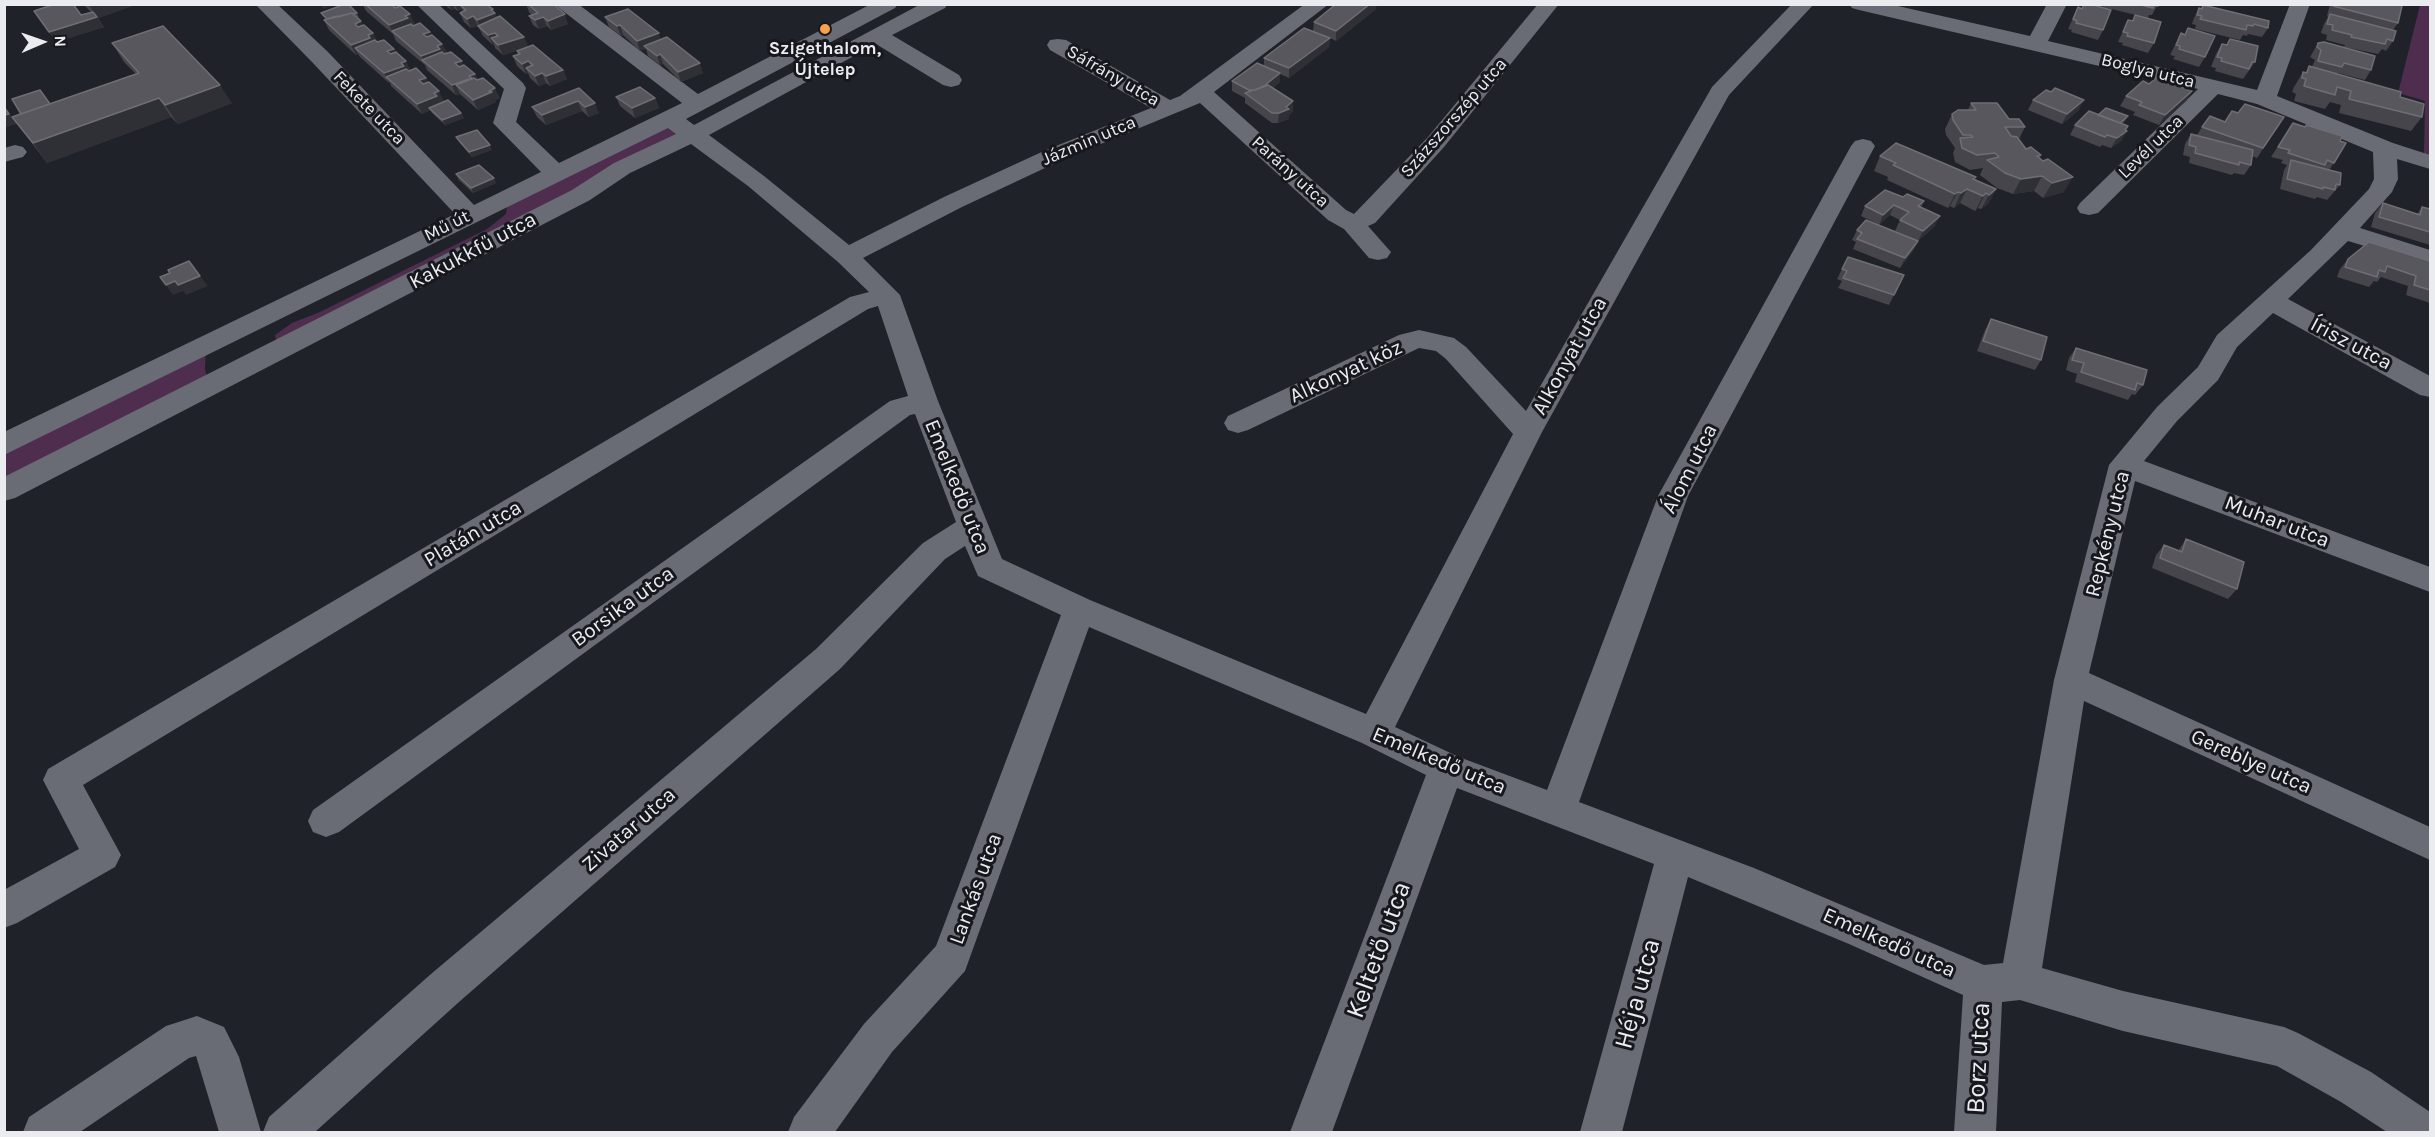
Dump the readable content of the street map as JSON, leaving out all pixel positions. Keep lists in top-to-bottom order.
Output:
{
  "streets": {
    "street": [
      "Boglya utca",
      "Sáfrány utca",
      "Fekete utca",
      "Százszorszép utca",
      "Jázmin utca",
      "Levél utca",
      "Parány utca",
      "Mű út",
      "Kakukkfű utca",
      "Írisz utca",
      "Alkonyat utca",
      "Alkonyat köz",
      "Álom utca",
      "Emelkedő utca",
      "Muhar utca",
      "Platán utca",
      "Repkény utca",
      "Borsika utca",
      "Gereblye utca",
      "Zivatar utca",
      "Lankás utca",
      "Keltető utca",
      "Héja utca",
      "Borz utca"
    ]
  },
  "crossings": [
    ["Boglya utca", "Levél utca"],
    ["Boglya utca", "Repkény utca"],
    ["Sáfrány utca", "Jázmin utca"],
    ["Fekete utca", "Mű út"],
    ["Százszorszép utca", "Parány utca"],
    ["Jázmin utca", "Parány utca"],
    ["Jázmin utca", "Emelkedő utca"],
    ["Mű út", "Kakukkfű utca"],
    ["Mű út", "Emelkedő utca"],
    ["Kakukkfű utca", "Emelkedő utca"],
    ["Írisz utca", "Repkény utca"],
    ["Alkonyat utca", "Alkonyat köz"],
    ["Alkonyat utca", "Emelkedő utca"],
    ["Álom utca", "Emelkedő utca"],
    ["Emelkedő utca", "Platán utca"],
    ["Emelkedő utca", "Repkény utca"],
    ["Emelkedő utca", "Borsika utca"],
    ["Emelkedő utca", "Zivatar utca"],
    ["Emelkedő utca", "Lankás utca"],
    ["Emelkedő utca", "Keltető utca"],
    ["Emelkedő utca", "Héja utca"],
    ["Emelkedő utca", "Borz utca"],
    ["Muhar utca", "Repkény utca"],
    ["Repkény utca", "Gereblye utca"],
    ["Repkény utca", "Borz utca"]
  ],
  "places": ["Szigethalom, Újtelep"],
  "north": "right"
}
